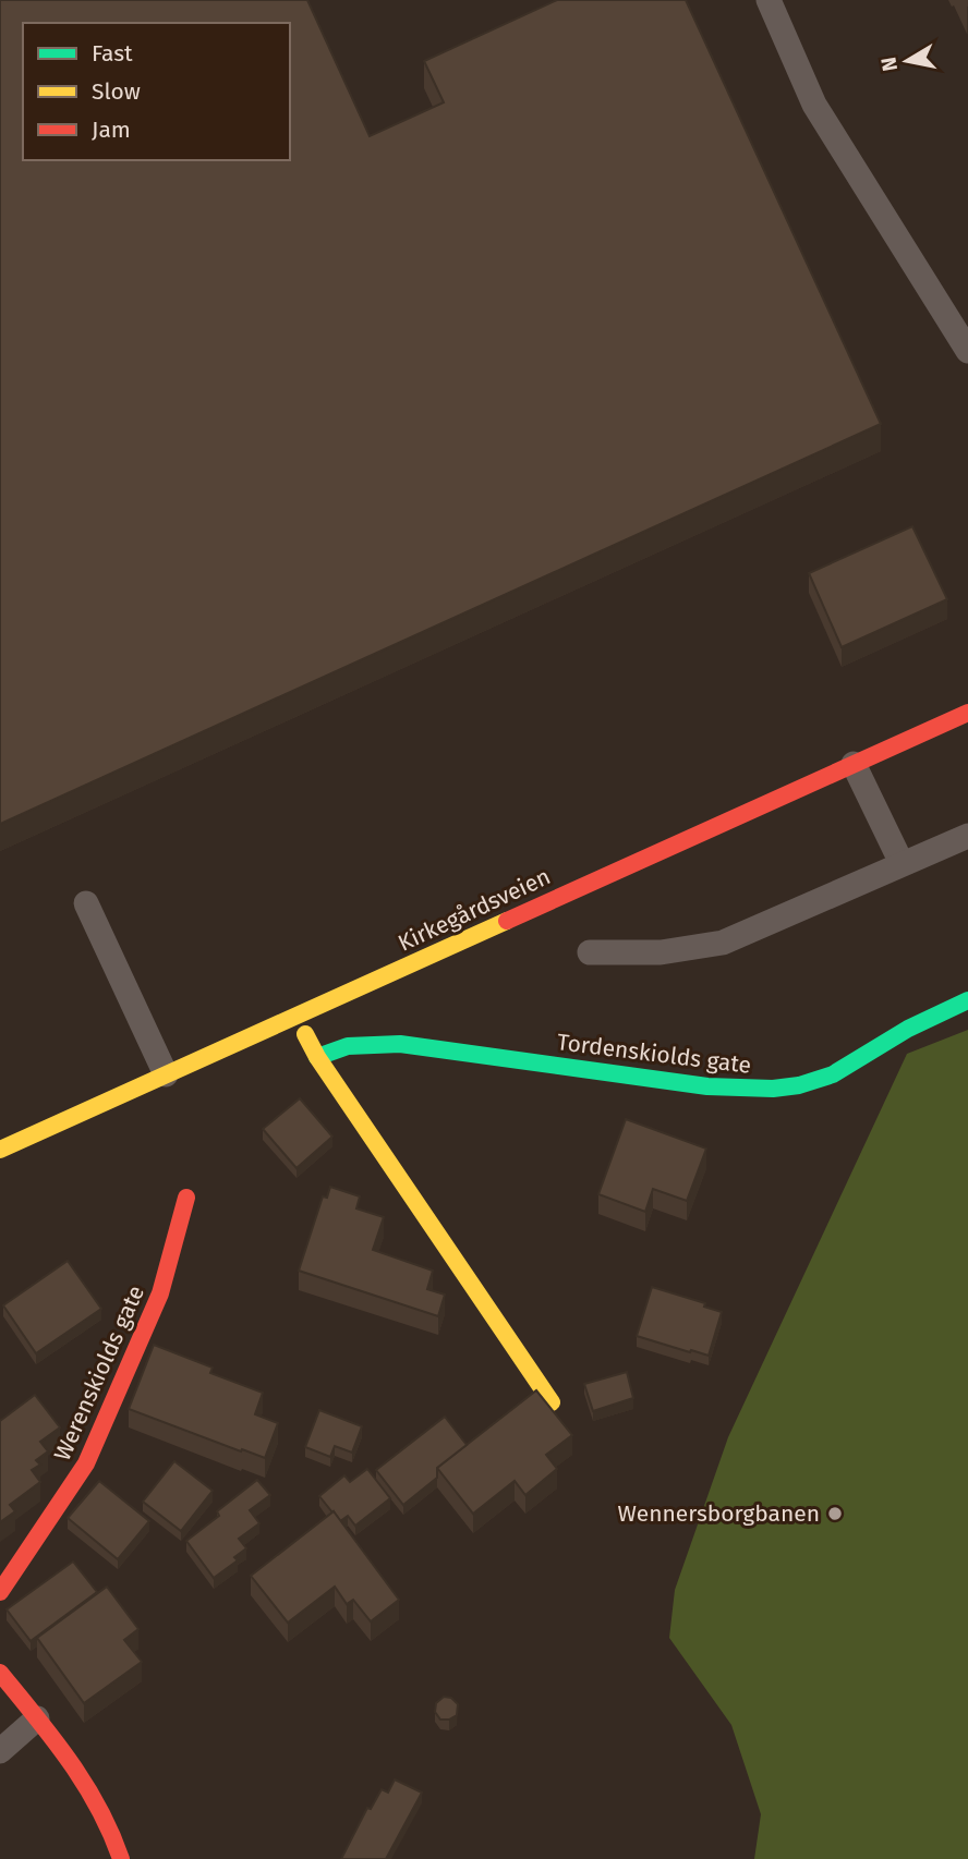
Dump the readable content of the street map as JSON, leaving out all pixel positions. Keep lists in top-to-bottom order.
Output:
{
  "streets": {
    "street": ["Kirkegårdsveien", "Tordenskiolds gate", "Werenskiolds gate"]
  },
  "places": ["Wennersborgbanen"],
  "legend": ["Fast", "Slow", "Jam"],
  "north": "left"
}
